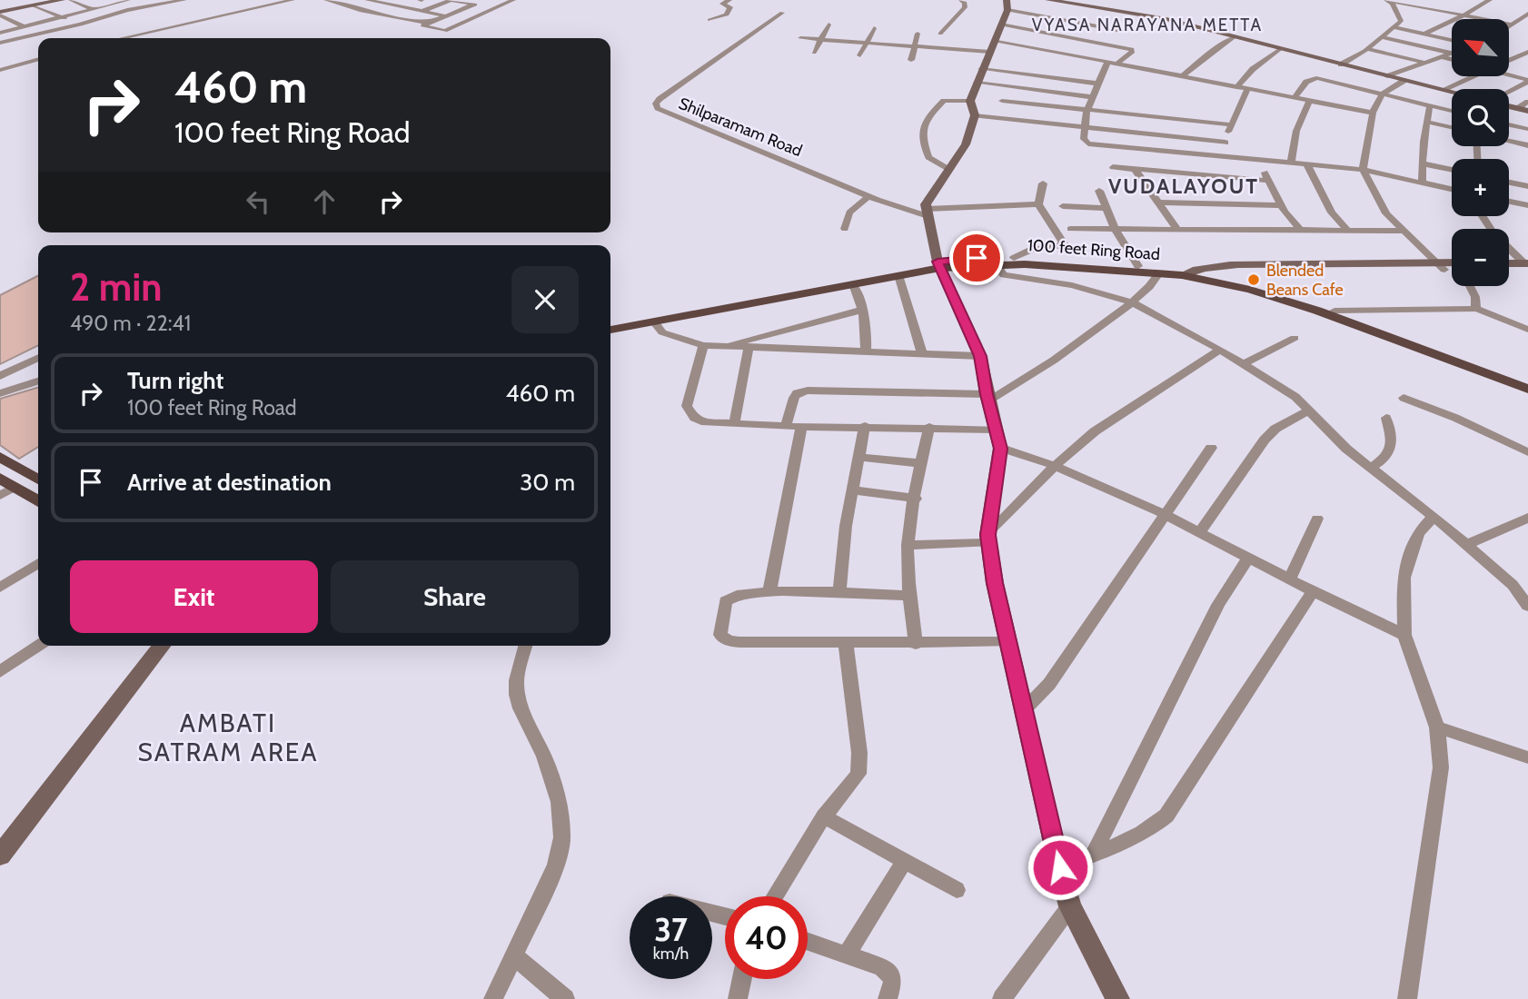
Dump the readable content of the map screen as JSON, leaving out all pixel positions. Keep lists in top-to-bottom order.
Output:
{
  "streets": {
    "main road": ["100 feet Ring Road"],
    "street": ["Shilparamam Road"]
  },
  "districts": ["VYASA NARAYANA METTA", "VUDALAYOUT", "AMBATI SATRAM AREA"],
  "places": ["Blended Beans Cafe"],
  "north": "top left",
  "page": {
    "map_buttons": ["+", "−"],
    "turn": ["460 m", "100 feet Ring Road"],
    "heading": ["2 min", "490 m · 22:41"],
    "list": [
      {
        "name": "Turn right",
        "note": "100 feet Ring Road",
        "value": "460 m"
      },
      {
        "name": "Arrive at destination",
        "value": "30 m"
      }
    ],
    "buttons": ["Exit", "Share"],
    "speed": "37 km/h",
    "limit": "40"
  }
}
